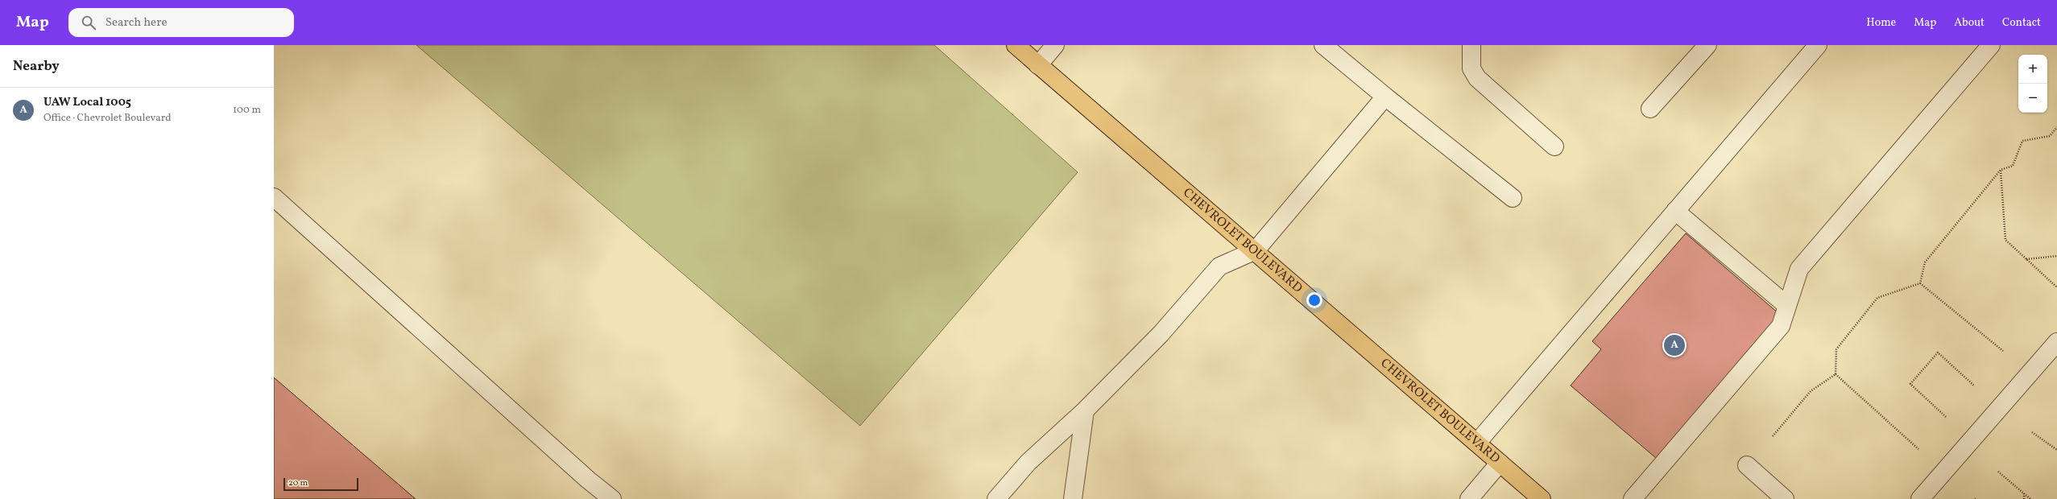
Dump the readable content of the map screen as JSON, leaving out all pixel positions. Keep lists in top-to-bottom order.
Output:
{
  "streets": {
    "main road": ["CHEVROLET BOULEVARD"]
  },
  "scale_bar": "20 m",
  "page": {
    "header": "Map",
    "search": "Search here",
    "nav": [
      "Home",
      "Map",
      "About",
      "Contact"
    ],
    "heading": "Nearby",
    "map_buttons": ["+", "−"],
    "list": [
      {
        "mark": "A",
        "name": "UAW Local 1005",
        "note": "Office · Chevrolet Boulevard",
        "value": "100 m"
      }
    ],
    "pins": "A",
    "scale": "20 m"
  }
}
